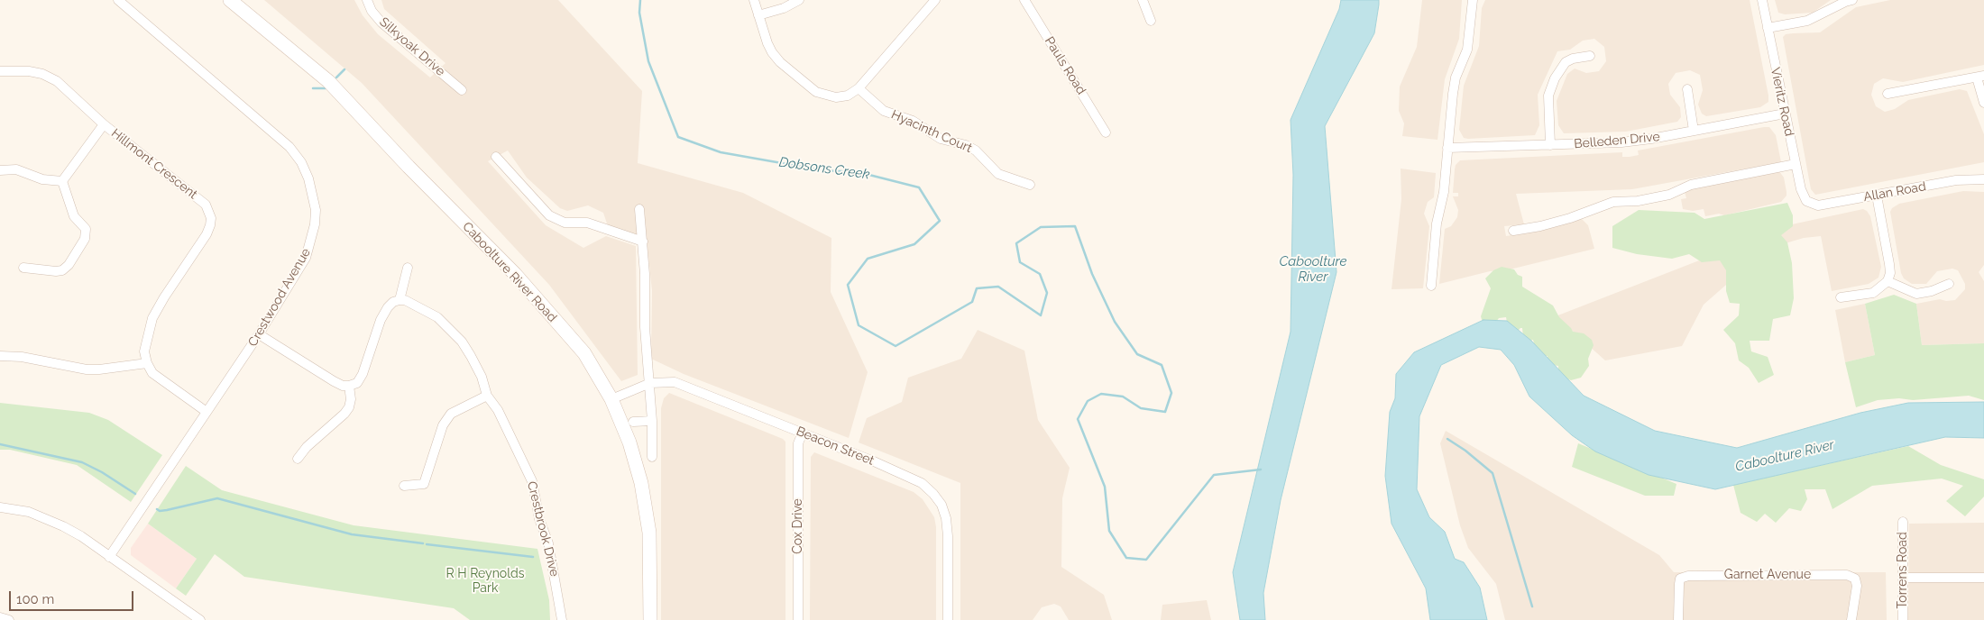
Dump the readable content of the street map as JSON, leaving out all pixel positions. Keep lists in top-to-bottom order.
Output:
{
  "streets": {
    "main road": ["Caboolture River Road"],
    "street": [
      "Silkyoak Drive",
      "Pauls Road",
      "Vieritz Road",
      "Hyacinth Court",
      "Belleden Drive",
      "Hillmont Crescent",
      "Allan Road",
      "Crestwood Avenue",
      "Beacon Street",
      "Cox Drive",
      "Crestbrook Drive",
      "Torrens Road",
      "Garnet Avenue"
    ]
  },
  "crossings": [
    ["Vieritz Road", "Belleden Drive"],
    ["Vieritz Road", "Allan Road"],
    ["Caboolture River Road", "Beacon Street"],
    ["Beacon Street", "Cox Drive"]
  ],
  "water": ["Dobsons Creek", "Caboolture River"],
  "parks": ["R H Reynolds Park"],
  "scale_bar": "100 m"
}
